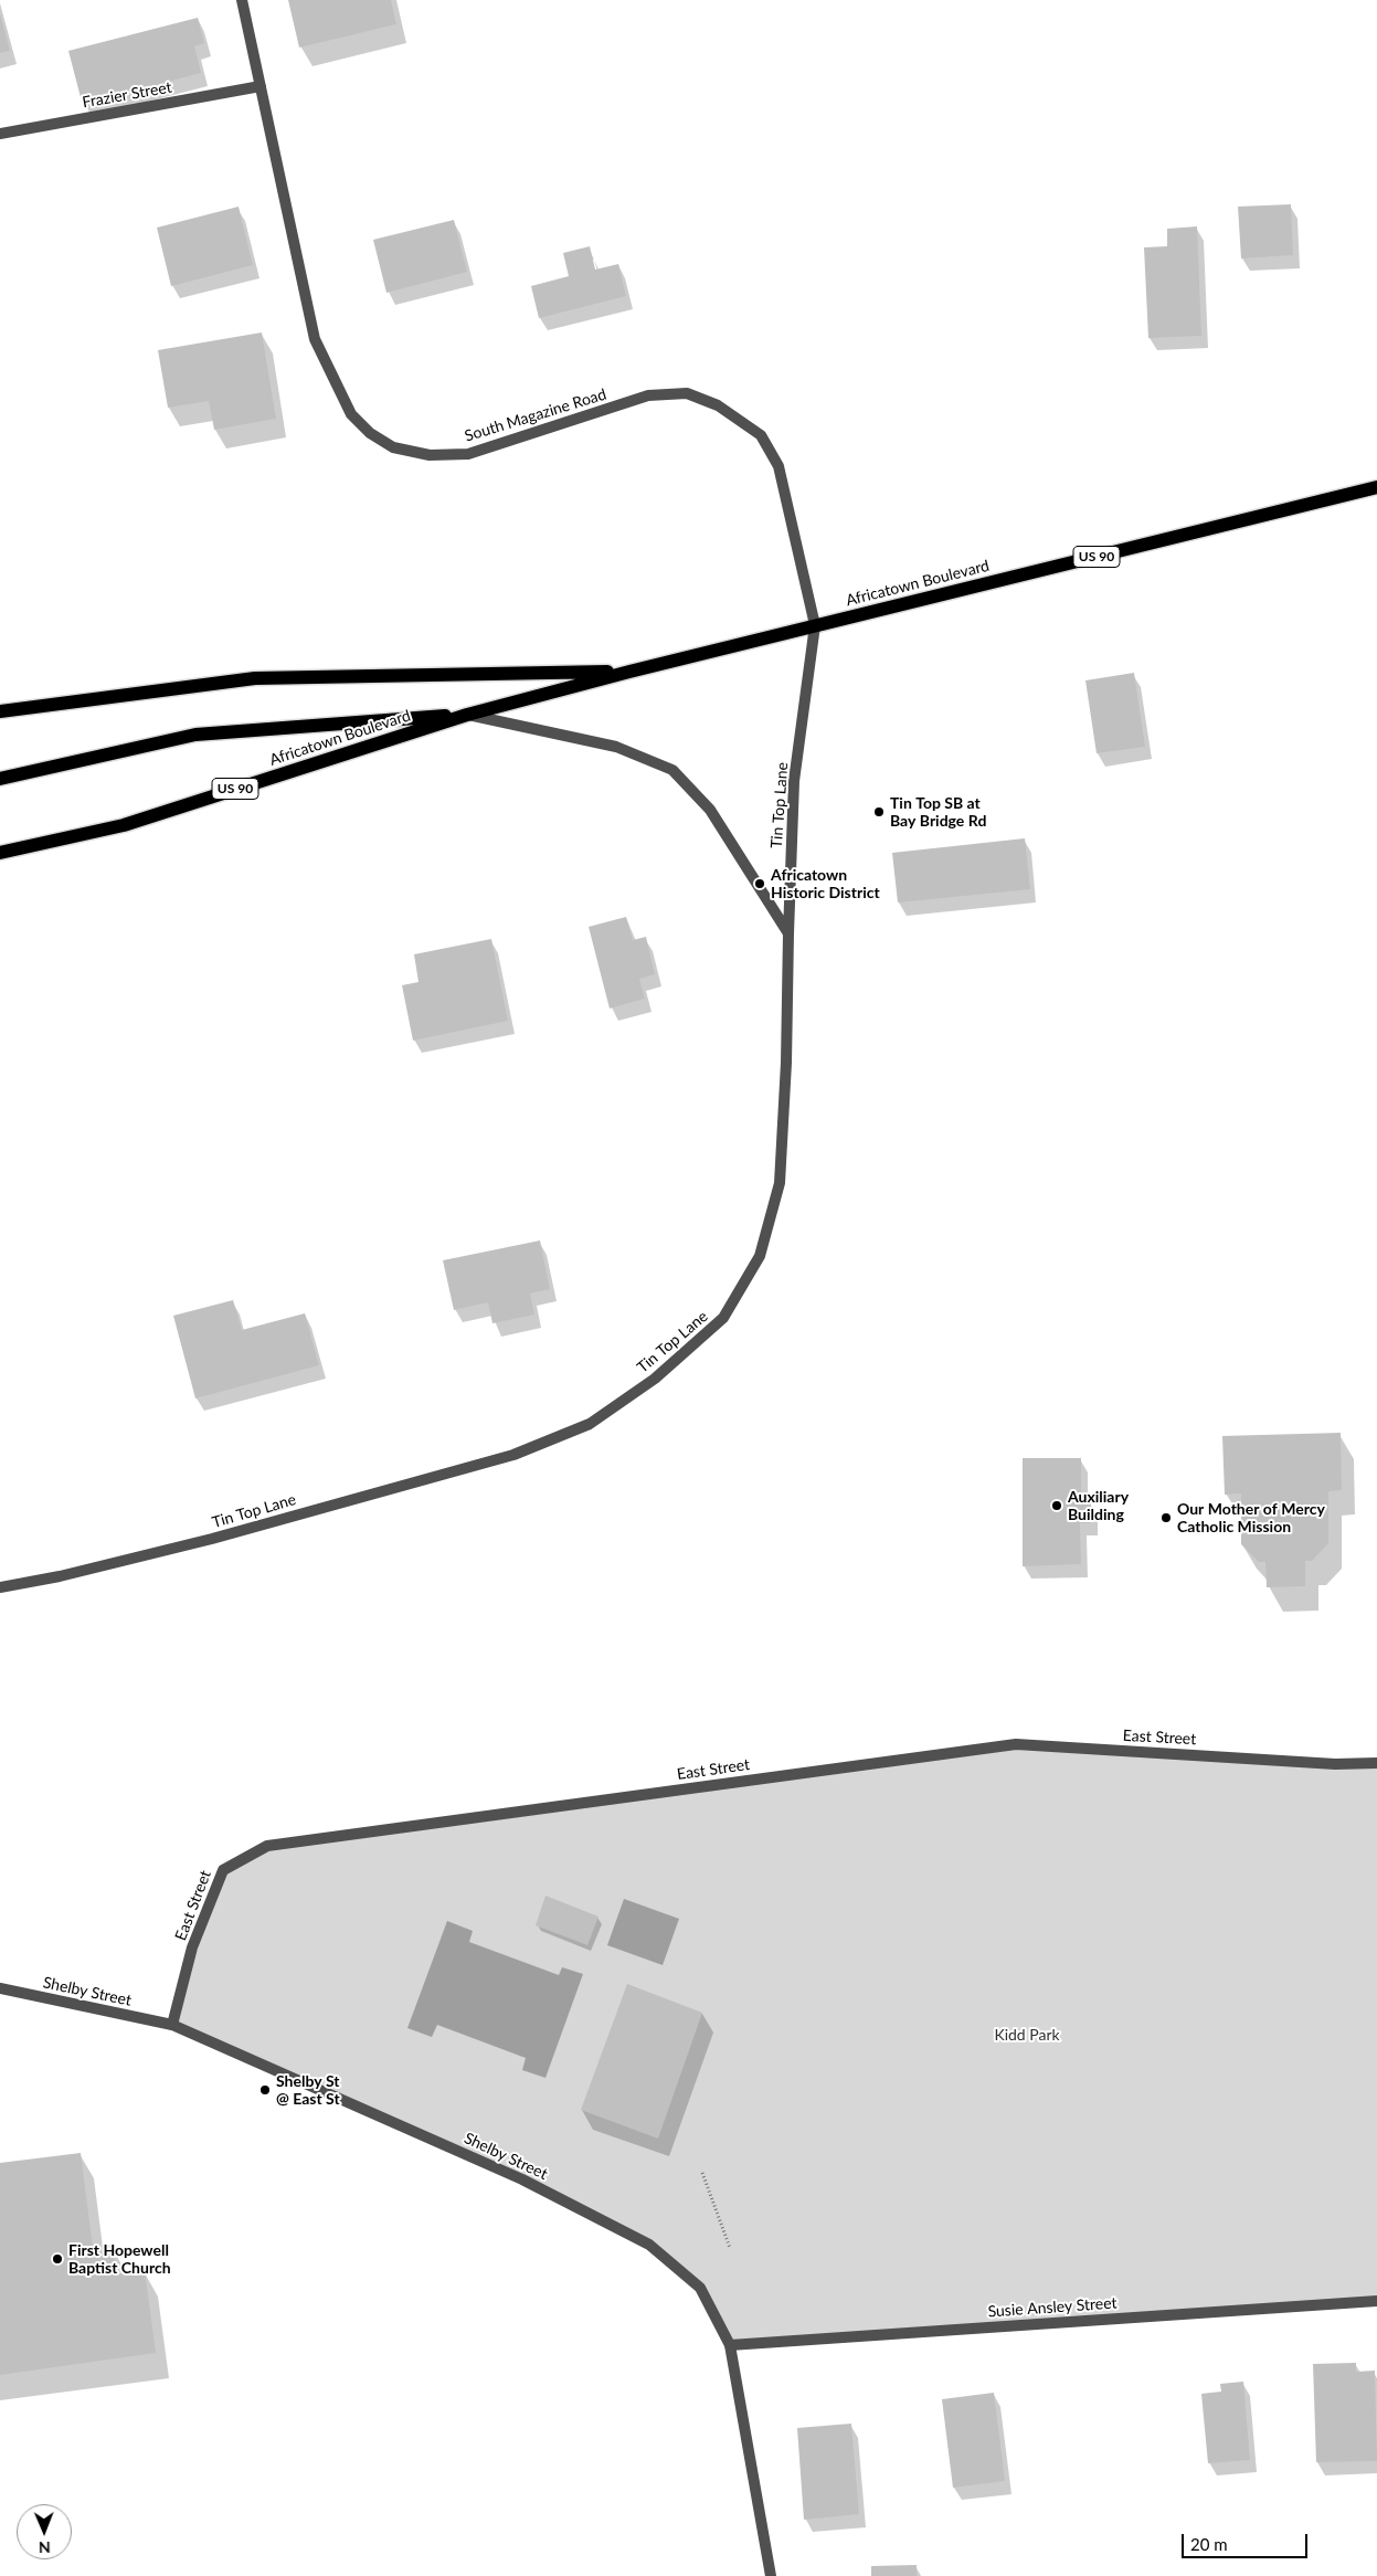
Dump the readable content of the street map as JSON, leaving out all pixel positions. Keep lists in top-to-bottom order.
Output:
{
  "streets": {
    "main road": ["US 90", "Africatown Boulevard"],
    "street": [
      "Frazier Street",
      "South Magazine Road",
      "Tin Top Lane",
      "East Street",
      "Shelby Street",
      "Susie Ansley Street"
    ]
  },
  "crossings": [
    ["Frazier Street", "South Magazine Road"],
    ["South Magazine Road", "Africatown Boulevard"],
    ["South Magazine Road", "Tin Top Lane"],
    ["Africatown Boulevard", "Tin Top Lane"],
    ["East Street", "Shelby Street"],
    ["Shelby Street", "Susie Ansley Street"]
  ],
  "parks": ["Kidd Park"],
  "places": [
    "Tin Top SB at Bay Bridge Rd",
    "Africatown Historic District",
    "Auxiliary Building",
    "Our Mother of Mercy Catholic Mission",
    "Shelby St @ East St",
    "First Hopewell Baptist Church"
  ],
  "scale_bar": "20 m",
  "north": "bottom"
}
